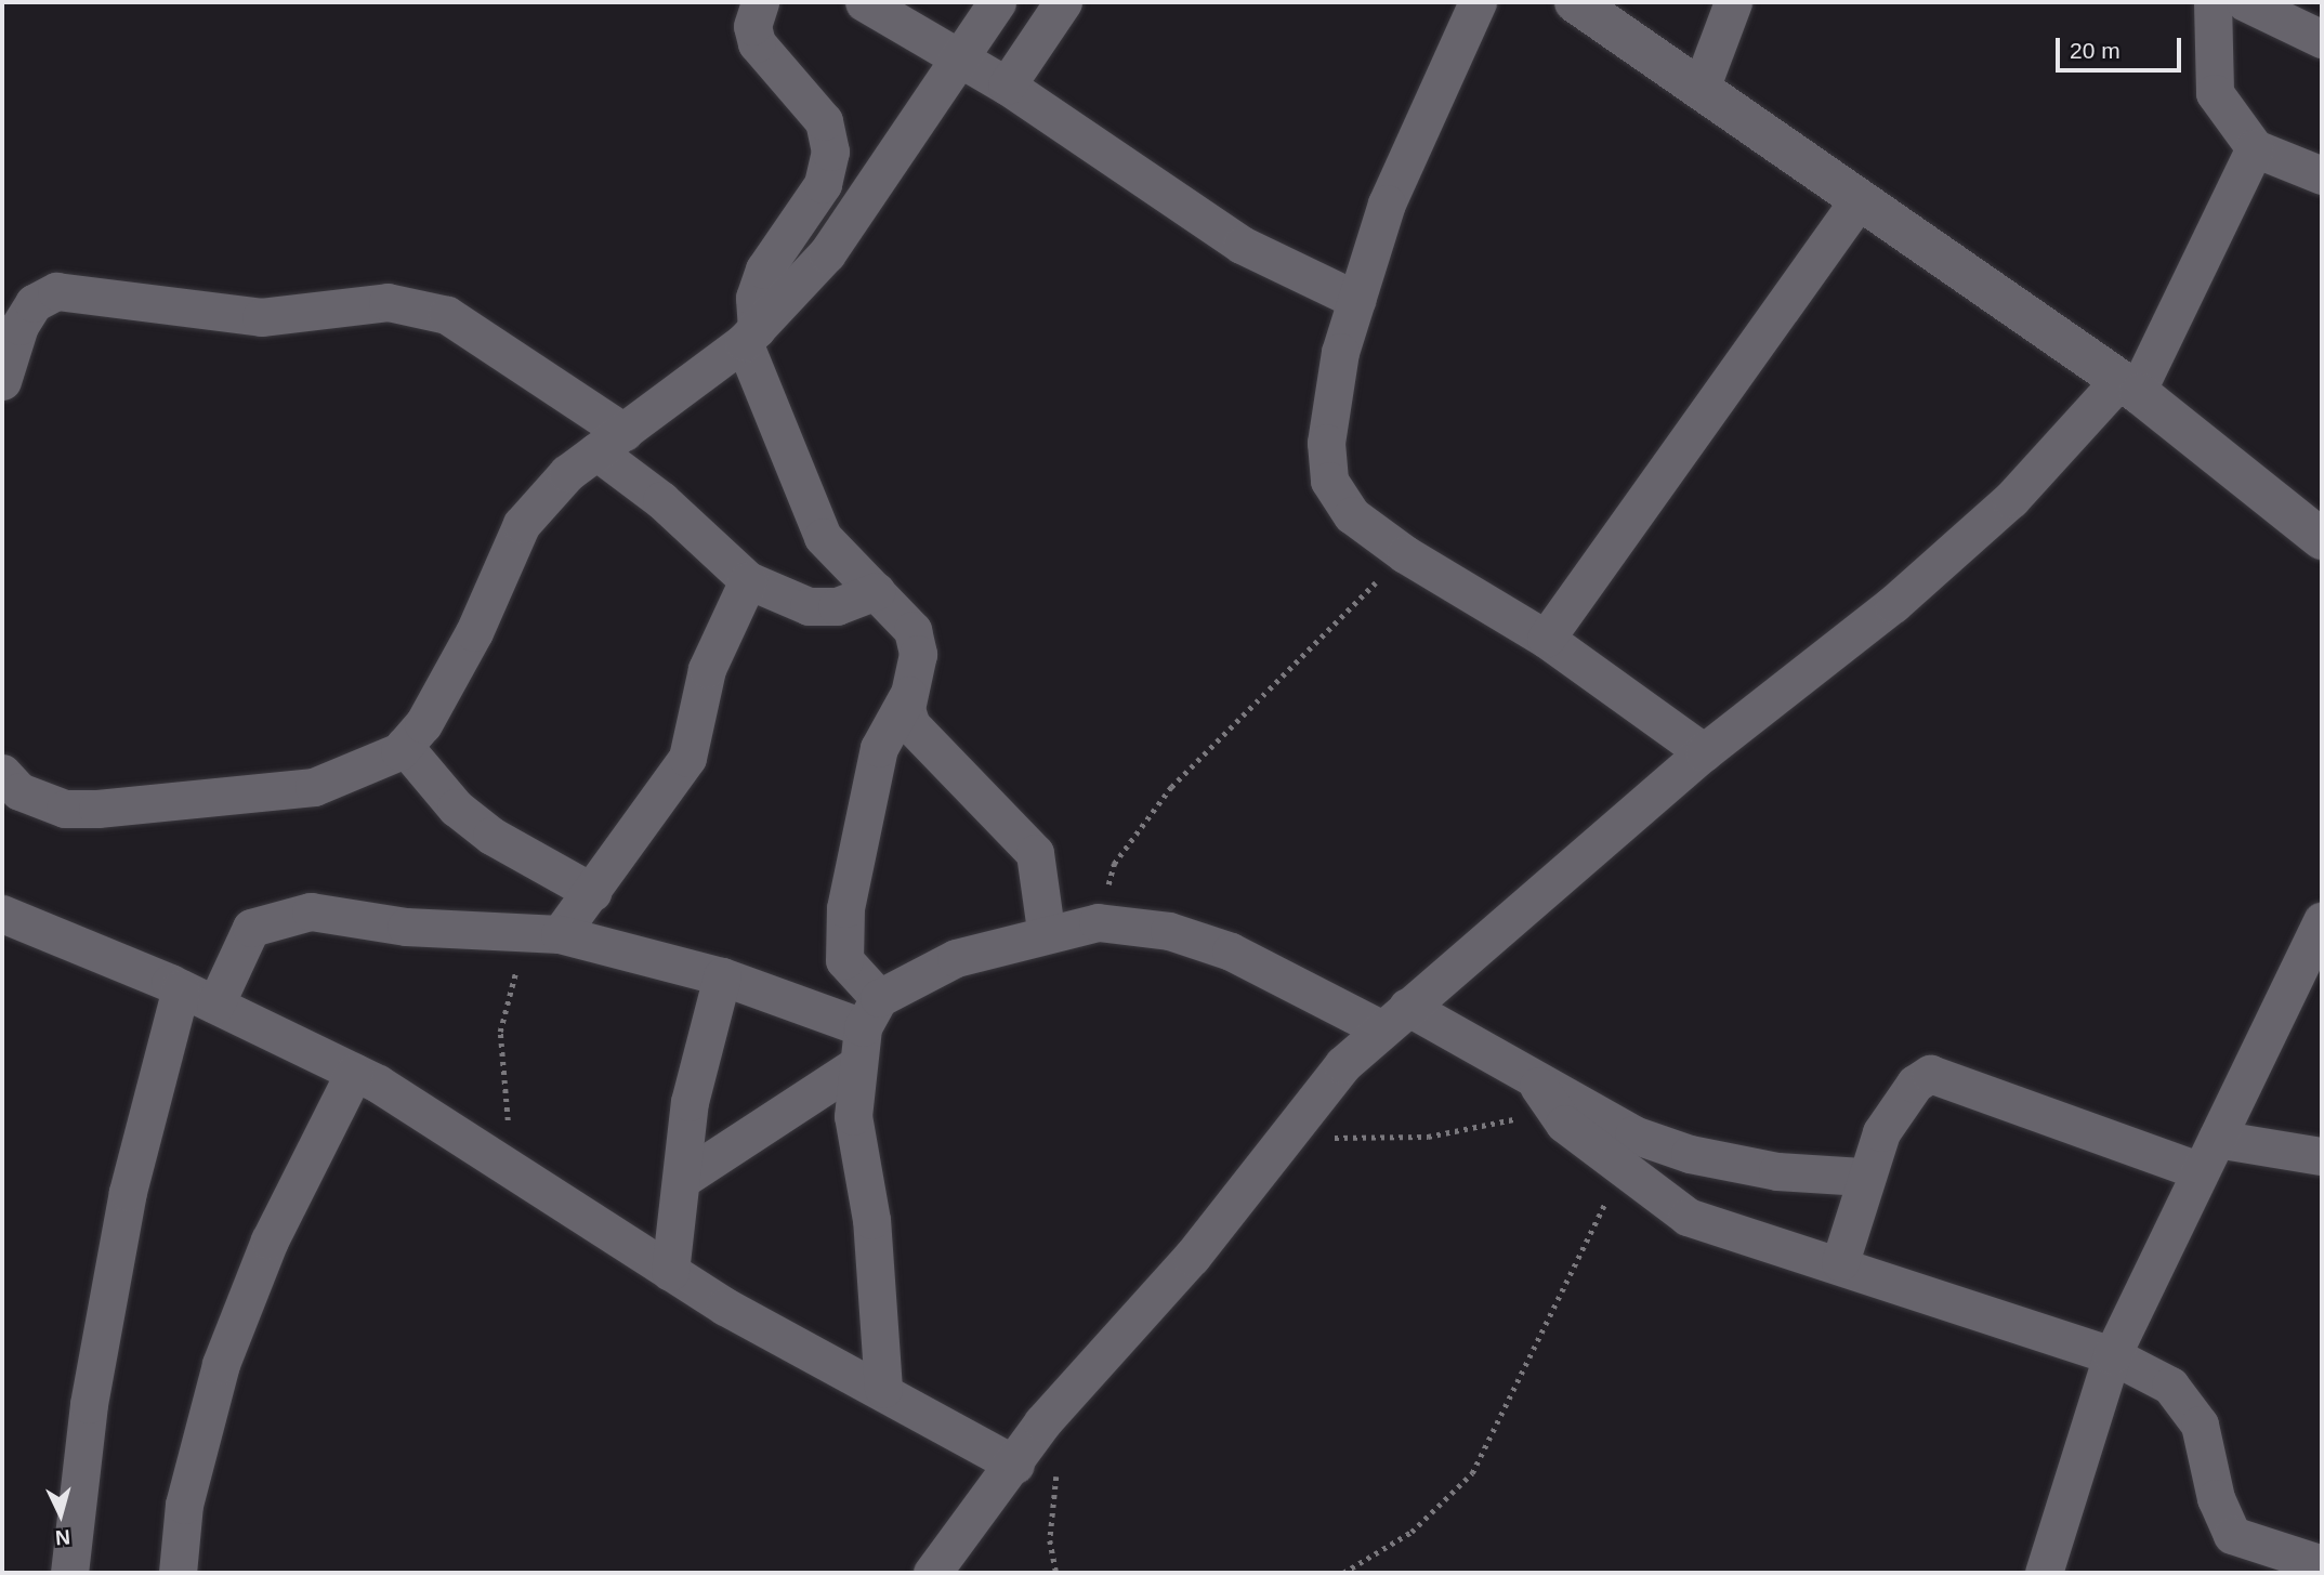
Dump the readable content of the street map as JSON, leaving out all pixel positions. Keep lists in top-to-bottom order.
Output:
{
  "scale_bar": "20 m",
  "north": "bottom"
}
